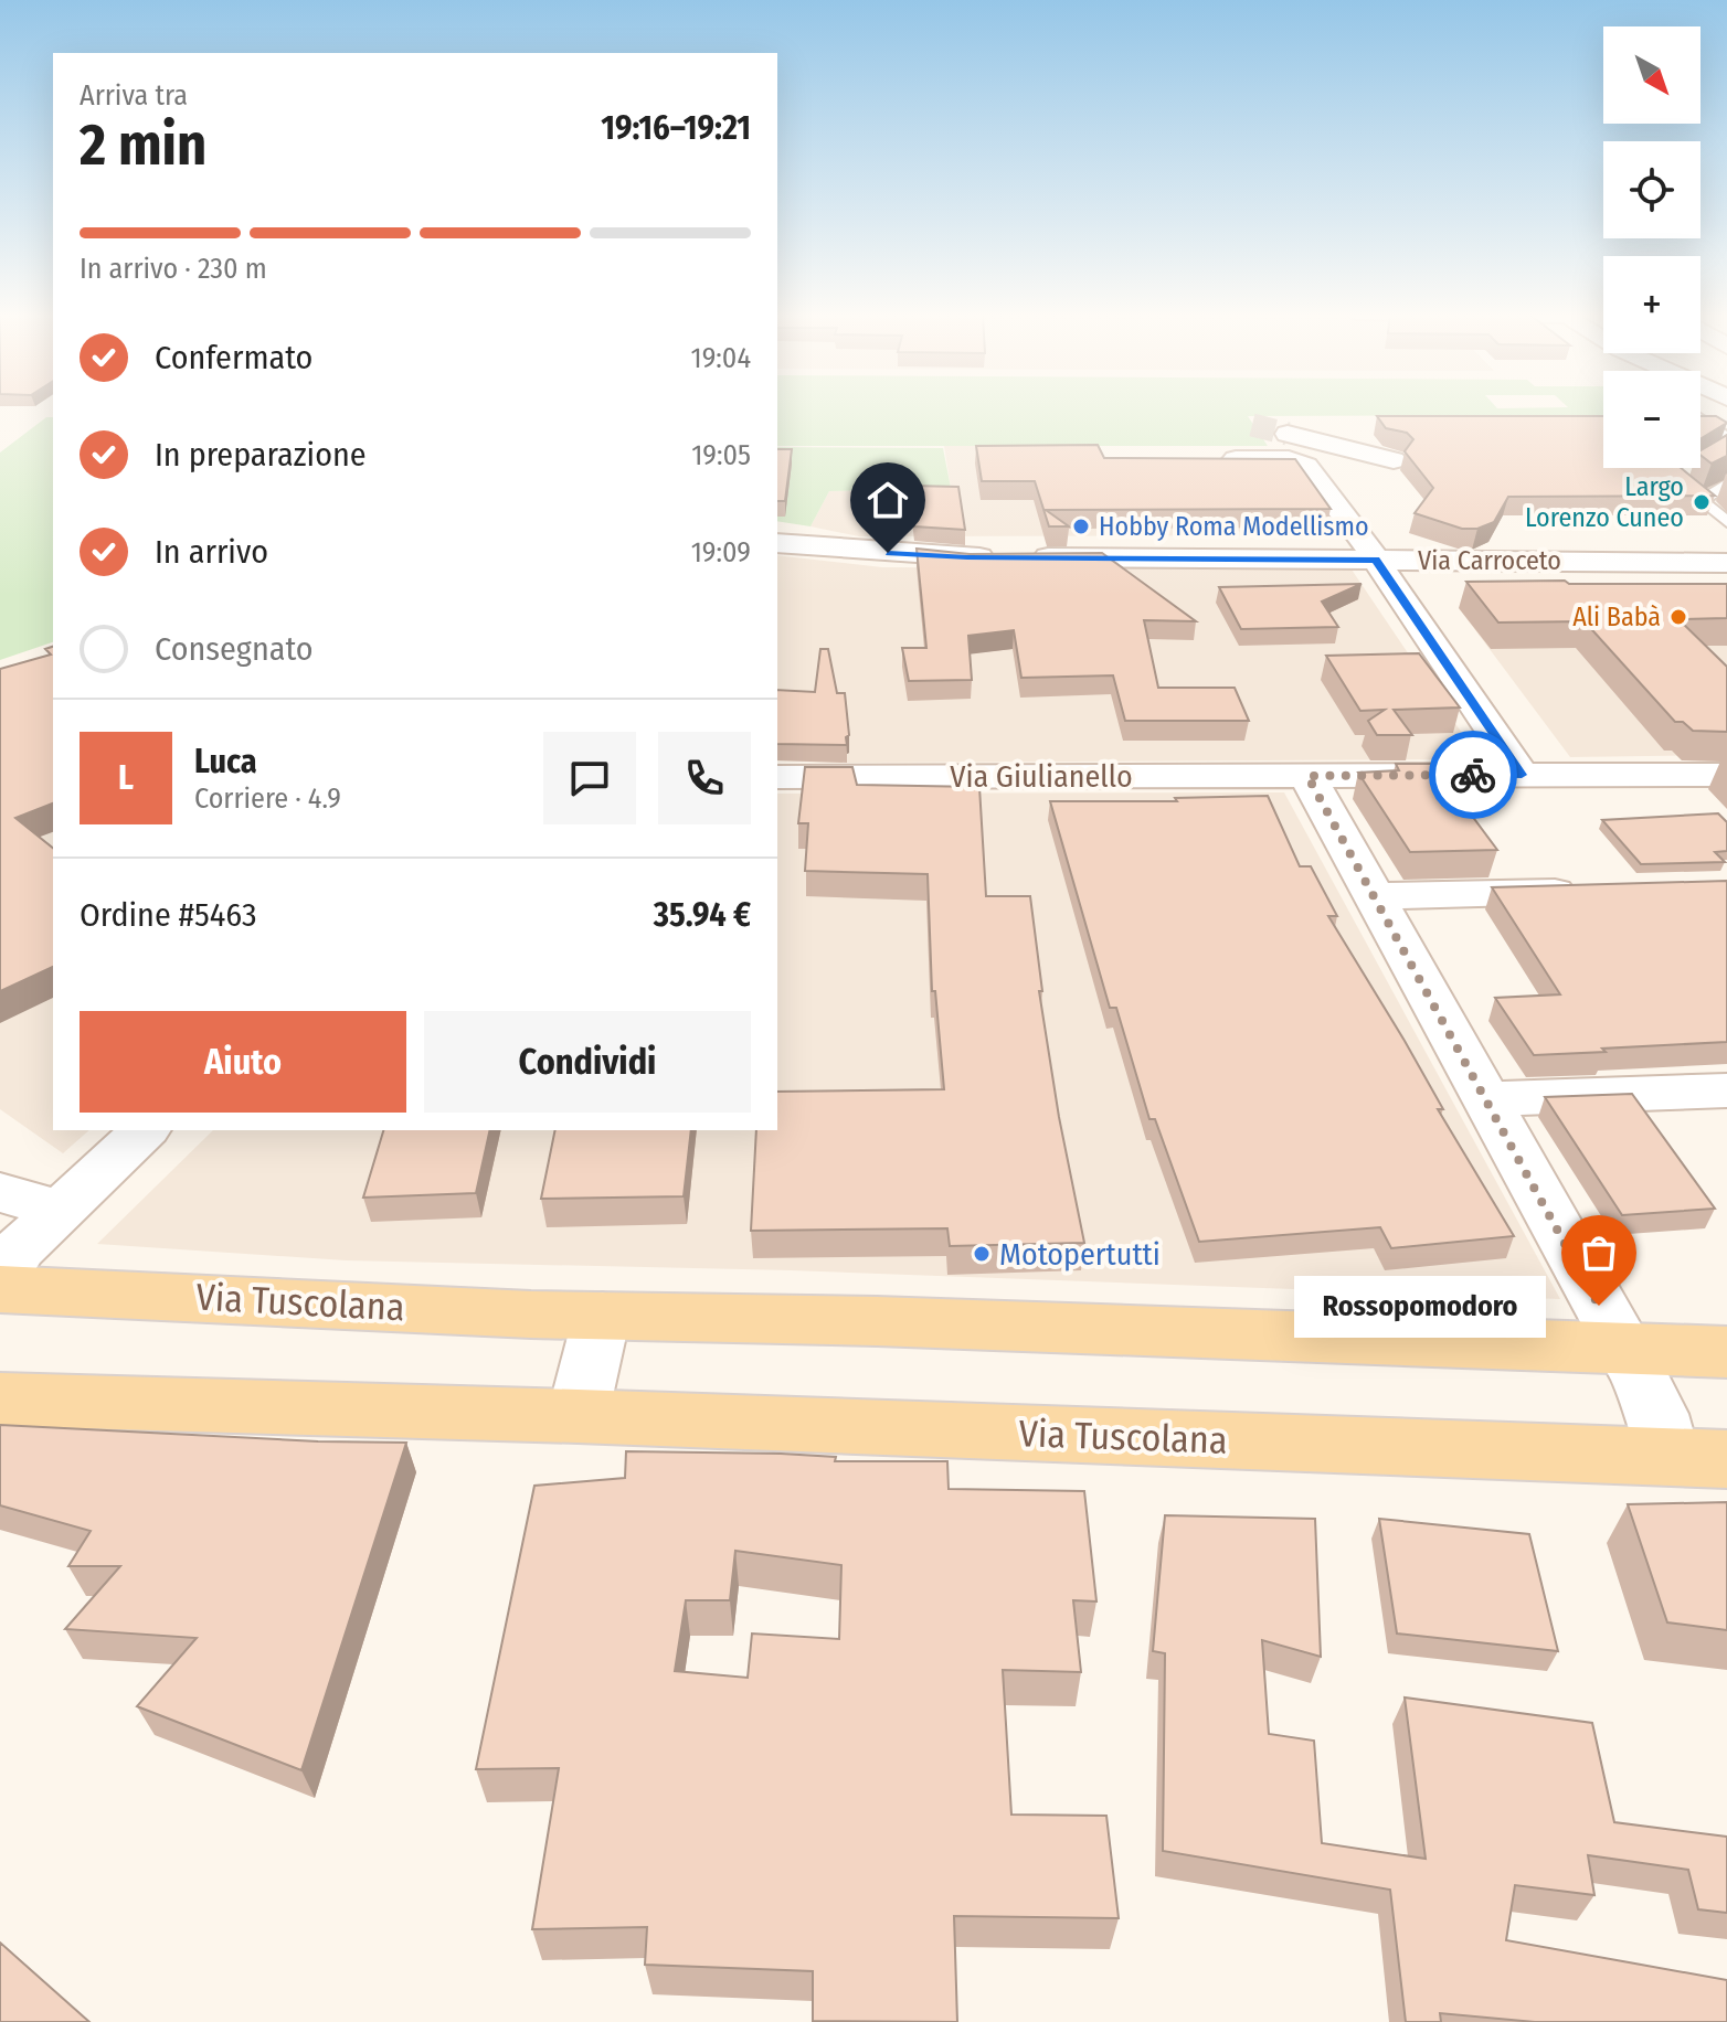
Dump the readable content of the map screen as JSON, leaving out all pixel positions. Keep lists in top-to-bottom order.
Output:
{
  "streets": {
    "main road": ["Via Tuscolana"],
    "street": ["Via Carroceto", "Via Giulianello"]
  },
  "places": [
    "Largo Lorenzo Cuneo",
    "Hobby Roma Modellismo",
    "Ali Babà",
    "Motopertutti",
    "Rossopomodoro"
  ],
  "north": "bottom right",
  "page": {
    "map_buttons": ["+", "−"],
    "heading": ["2 min", "Arriva tra", "19:16–19:21"],
    "panel": [
      "Luca",
      "Corriere · 4.9",
      "Ordine #5463",
      "35.94 €"
    ],
    "bar": "In arrivo · 230 m",
    "list": [
      ["Confermato", "19:04"],
      ["In preparazione", "19:05"],
      ["In arrivo", "19:09"],
      "Consegnato"
    ],
    "round": "L",
    "buttons": ["Aiuto", "Condividi"],
    "bubble": "Rossopomodoro"
  }
}
